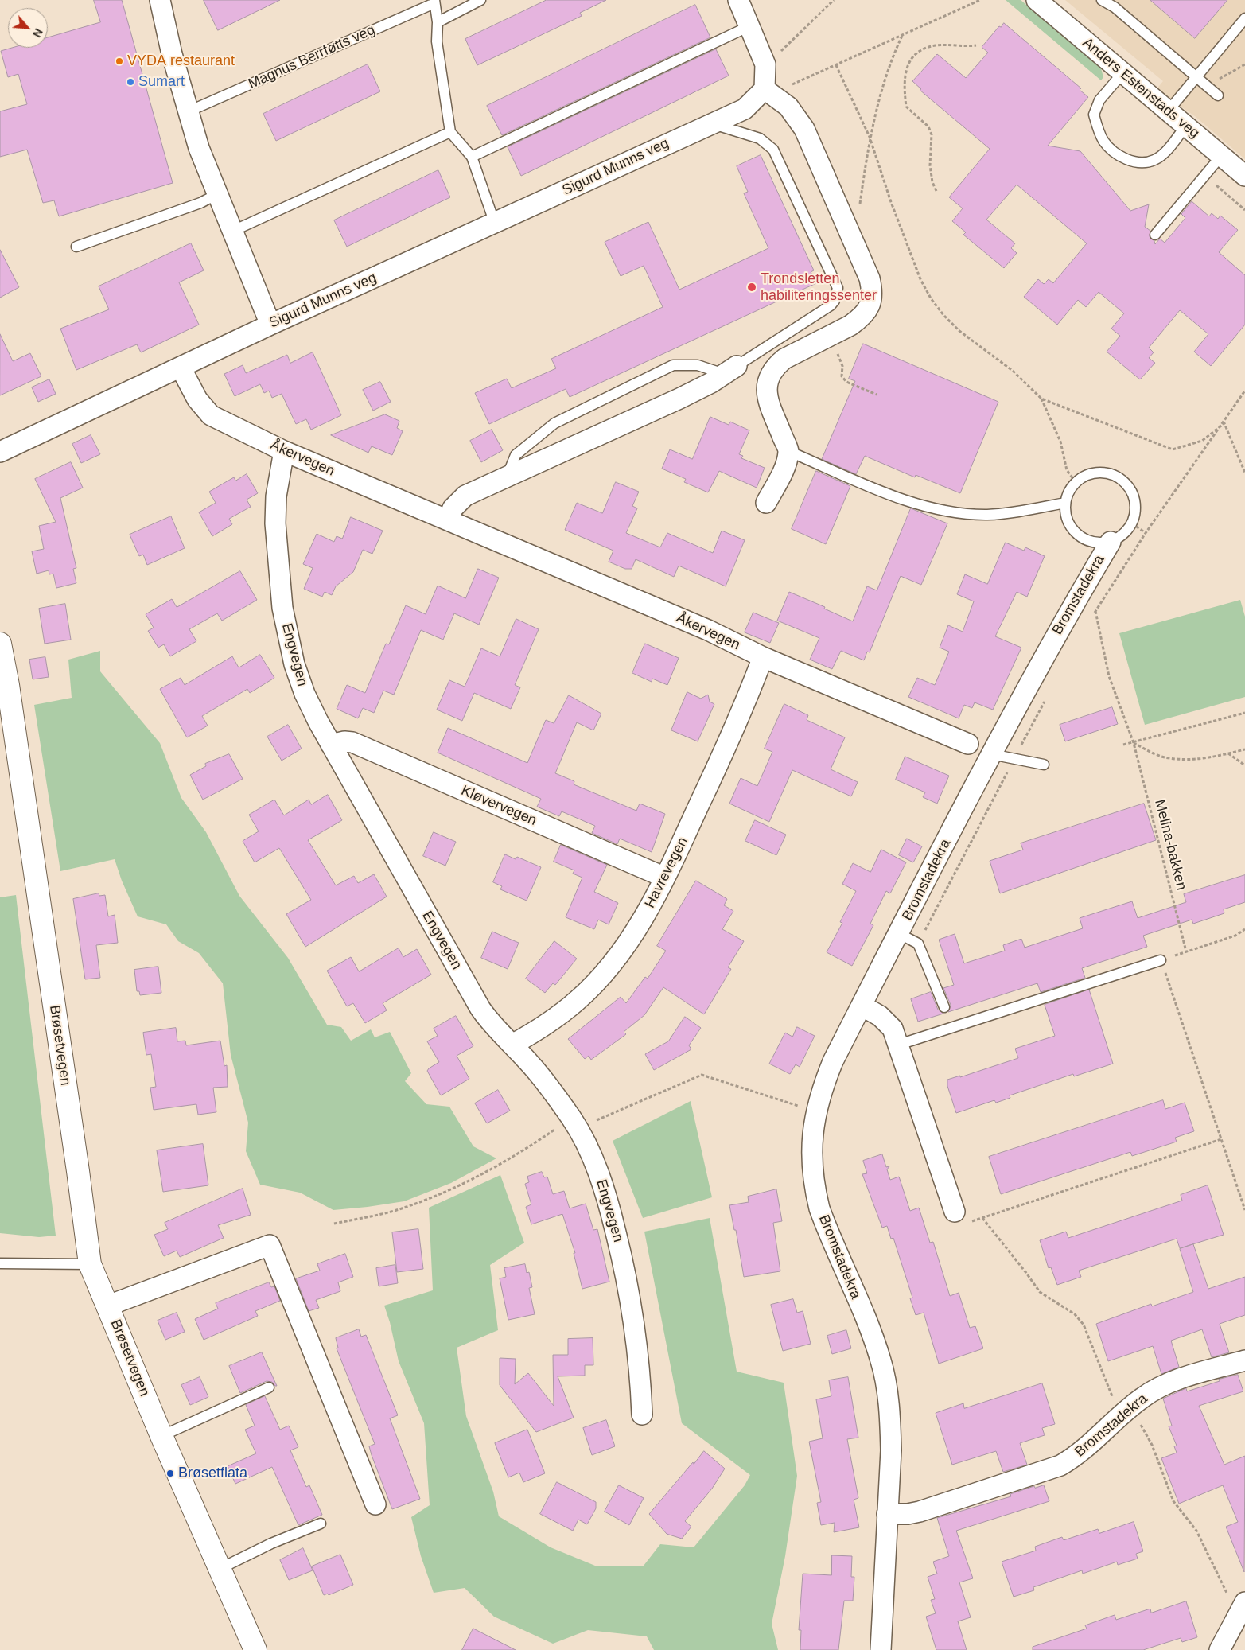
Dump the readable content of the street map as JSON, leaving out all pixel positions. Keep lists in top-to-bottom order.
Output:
{
  "streets": {
    "street": [
      "Anders Estenstads veg",
      "Sigurd Munns veg",
      "Åkervegen",
      "Bromstadekra",
      "Engvegen",
      "Kløvervegen",
      "Havrevegen",
      "Brøsetvegen"
    ],
    "lane": ["Magnus Berrføtts veg"],
    "path": ["Melina-bakken"]
  },
  "crossings": [
    ["Sigurd Munns veg", "Åkervegen"],
    ["Åkervegen", "Engvegen"],
    ["Åkervegen", "Havrevegen"],
    ["Engvegen", "Kløvervegen"],
    ["Engvegen", "Havrevegen"],
    ["Kløvervegen", "Havrevegen"]
  ],
  "places": [
    "VYDA restaurant",
    "Sumart",
    "Trondsletten habiliteringssenter",
    "Brøsetflata"
  ],
  "north": "bottom right"
}
